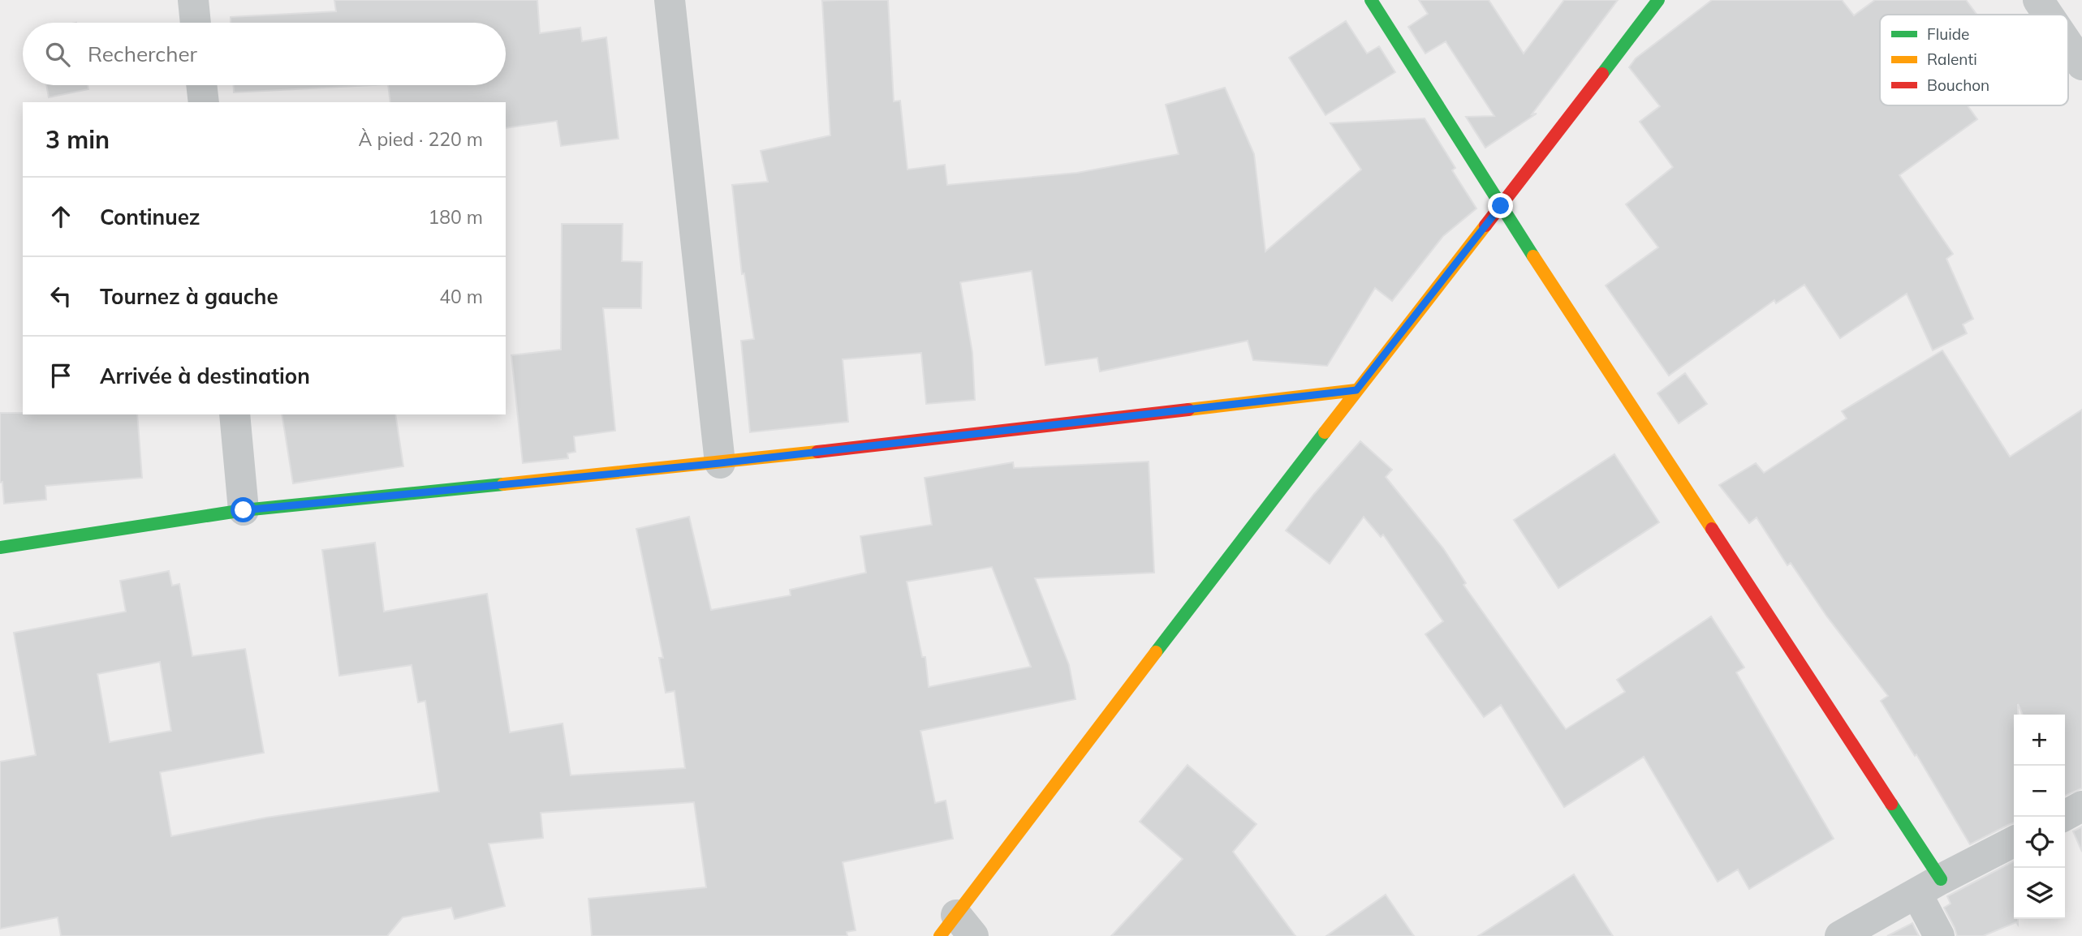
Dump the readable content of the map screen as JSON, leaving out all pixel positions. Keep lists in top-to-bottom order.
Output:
{
  "legend": ["Fluide", "Ralenti", "Bouchon"],
  "page": {
    "search": "Rechercher",
    "heading": ["3 min", "À pied · 220 m"],
    "list": [
      ["Continuez", "180 m"],
      ["Tournez à gauche", "40 m"],
      "Arrivée à destination"
    ],
    "map_buttons": ["+", "−"]
  }
}
